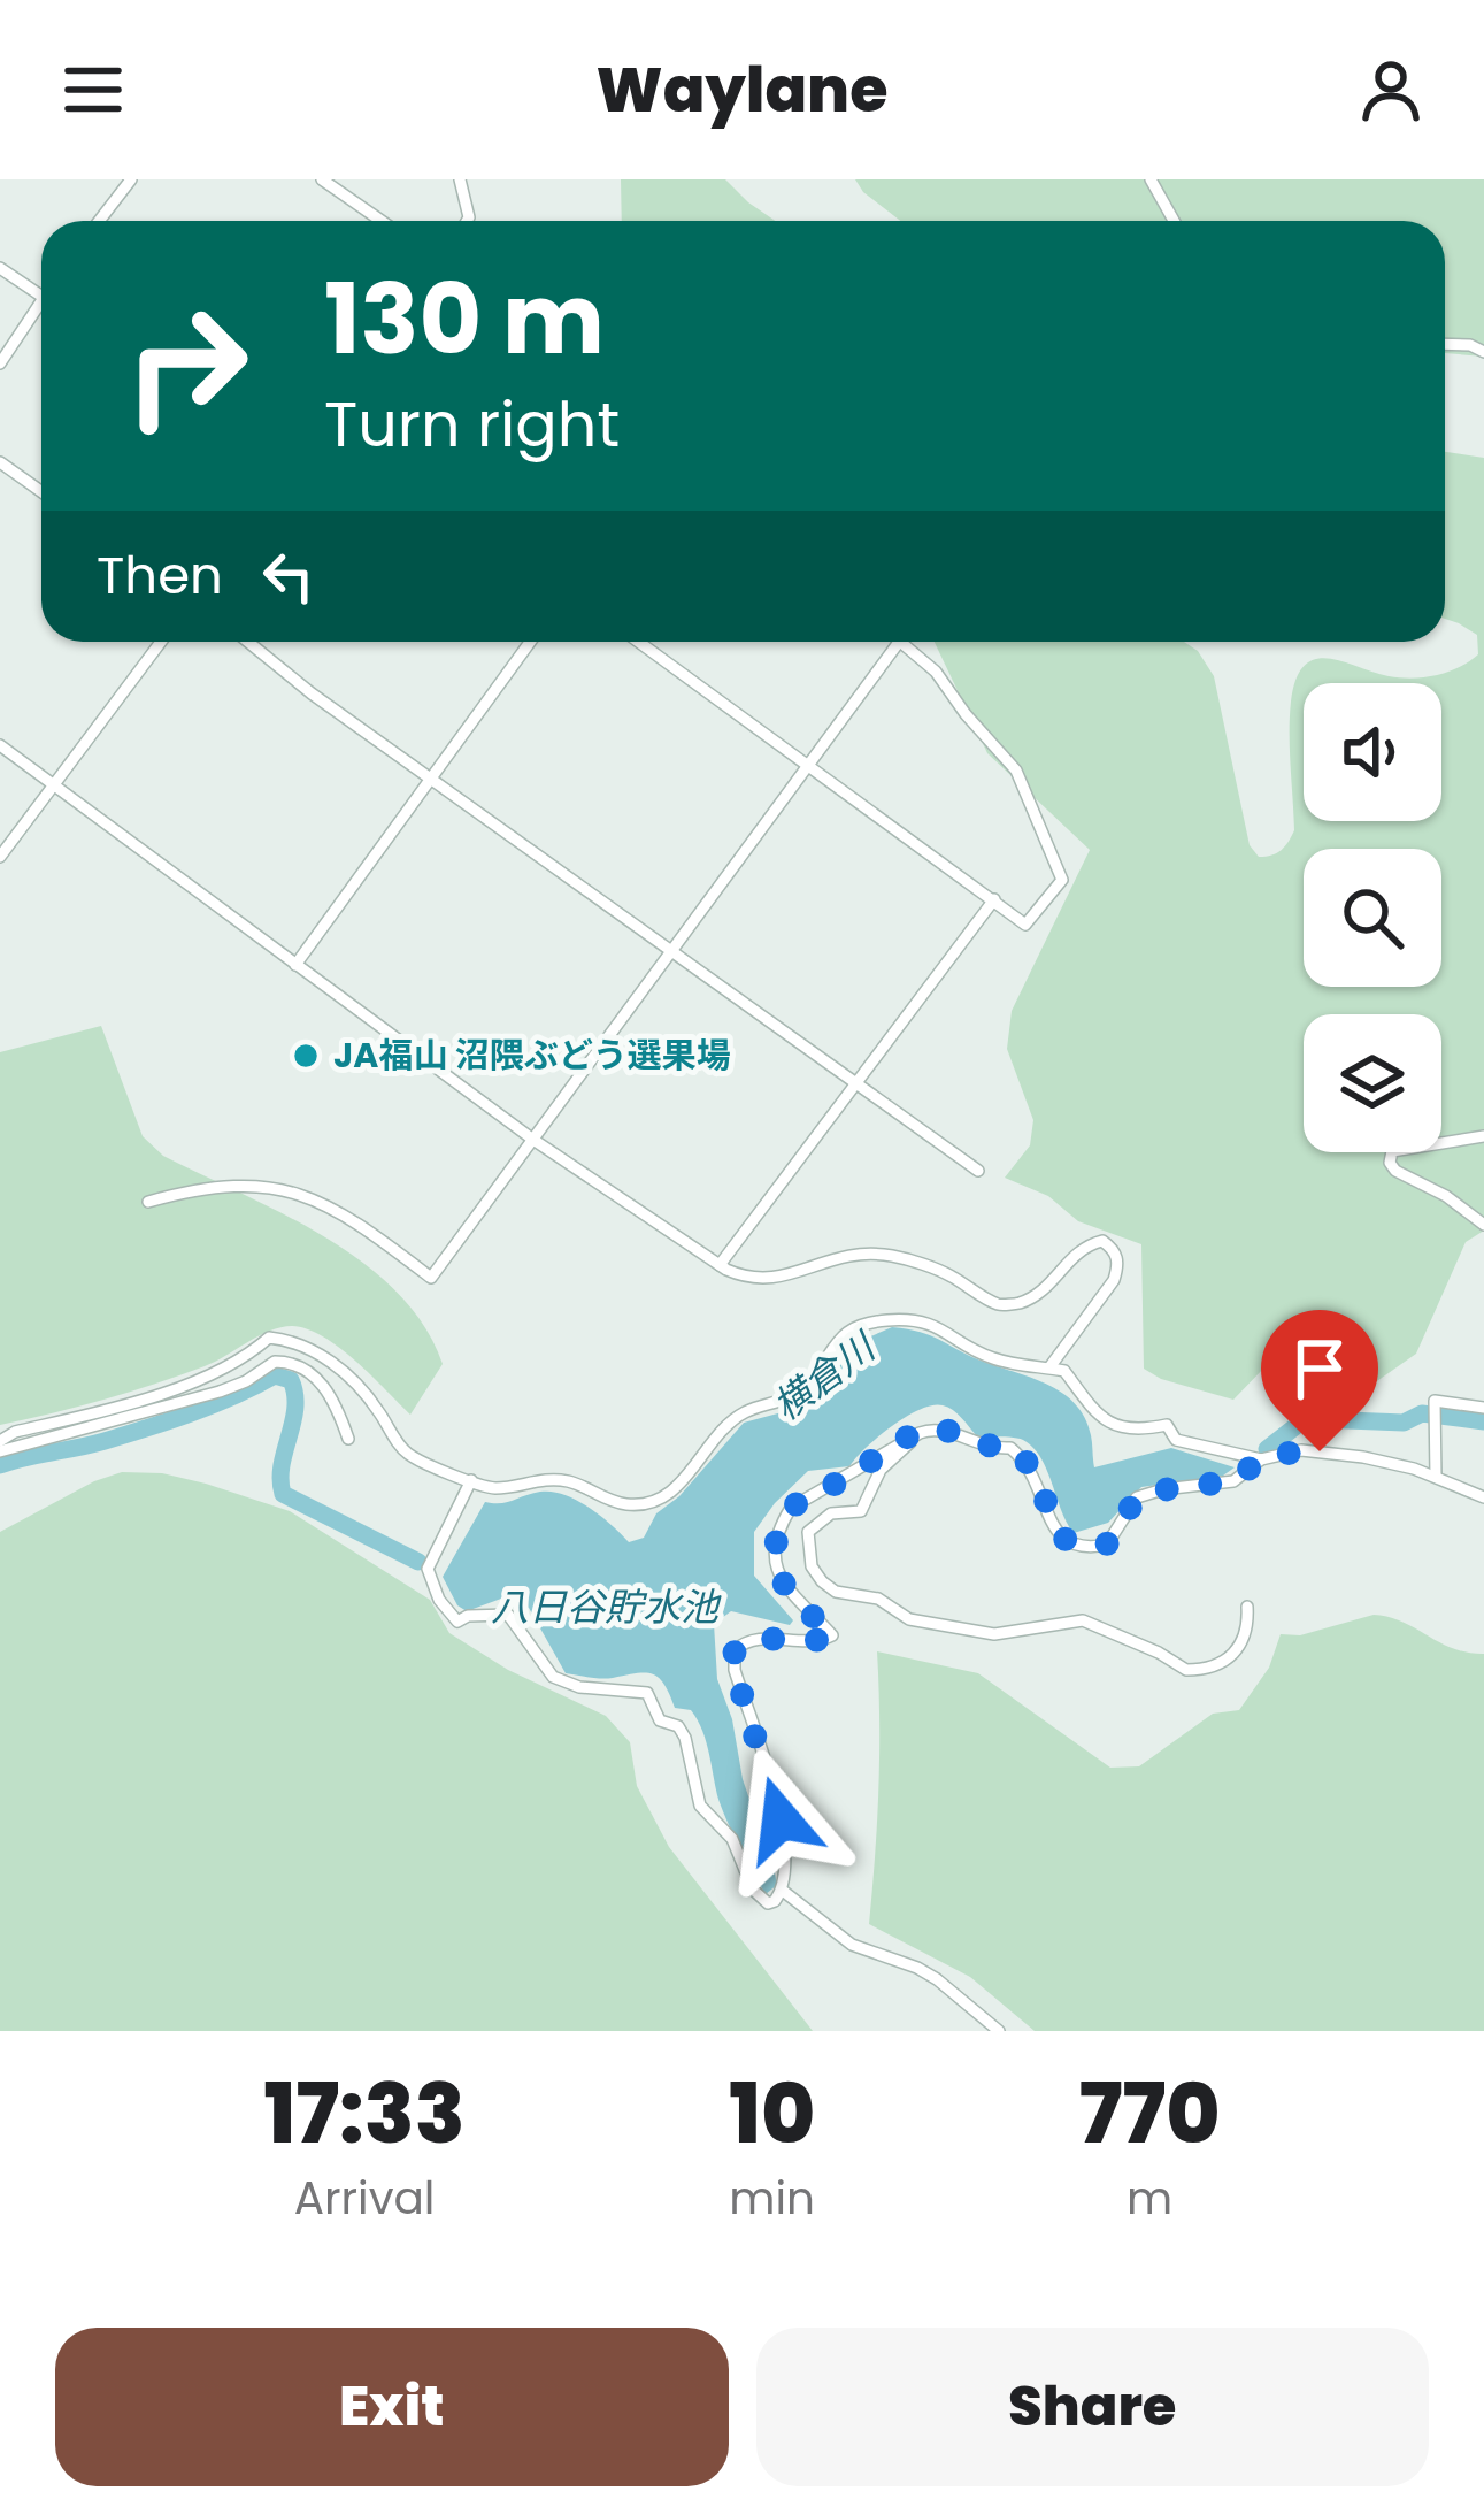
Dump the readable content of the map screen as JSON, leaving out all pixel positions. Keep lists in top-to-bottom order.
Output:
{
  "water": ["横倉川", "八日谷貯水池"],
  "places": ["JA福山 沼隈ぶどう選果場"],
  "page": {
    "header": "Waylane",
    "turn": ["130 m", "Turn right"],
    "then": "Then",
    "eta": [
      "17:33",
      "Arrival",
      "10",
      "min",
      "770",
      "m"
    ],
    "buttons": ["Exit", "Share"]
  }
}
